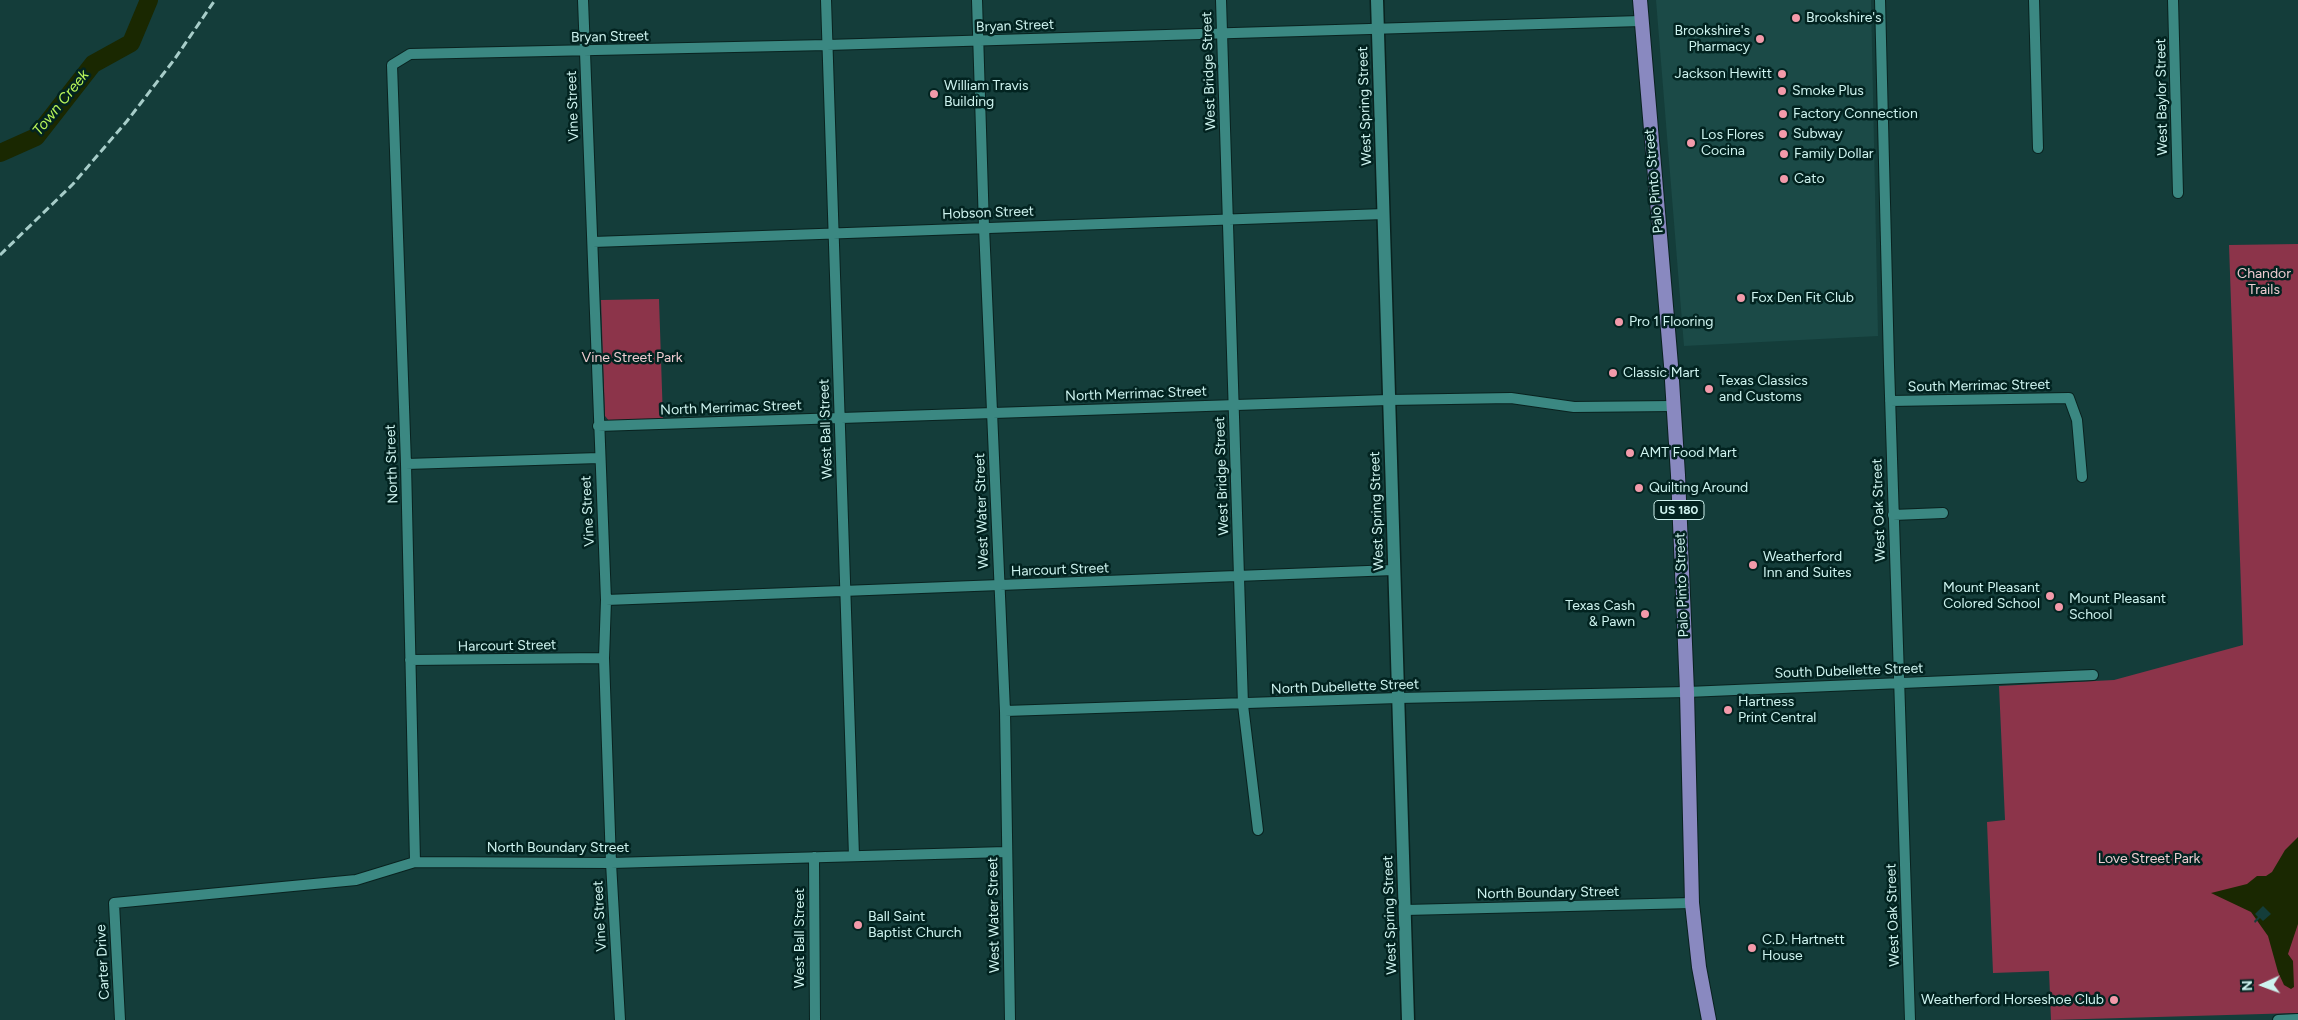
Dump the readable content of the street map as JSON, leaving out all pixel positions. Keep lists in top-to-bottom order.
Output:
{
  "streets": {
    "main road": ["Palo Pinto Street", "US 180"],
    "street": [
      "Bryan Street",
      "West Bridge Street",
      "West Baylor Street",
      "Vine Street",
      "West Spring Street",
      "Hobson Street",
      "South Merrimac Street",
      "North Merrimac Street",
      "West Ball Street",
      "North Street",
      "West Oak Street",
      "West Water Street",
      "Harcourt Street",
      "South Dubellette Street",
      "North Dubellette Street",
      "North Boundary Street",
      "Carter Drive"
    ]
  },
  "crossings": [
    ["Bryan Street", "West Bridge Street"],
    ["Bryan Street", "Vine Street"],
    ["Bryan Street", "West Spring Street"],
    ["Bryan Street", "Palo Pinto Street"],
    ["Bryan Street", "West Ball Street"],
    ["Bryan Street", "North Street"],
    ["Bryan Street", "West Water Street"],
    ["West Bridge Street", "Hobson Street"],
    ["West Bridge Street", "North Merrimac Street"],
    ["West Bridge Street", "Harcourt Street"],
    ["West Bridge Street", "North Dubellette Street"],
    ["Vine Street", "Hobson Street"],
    ["Vine Street", "North Merrimac Street"],
    ["Vine Street", "Harcourt Street"],
    ["Vine Street", "North Boundary Street"],
    ["West Spring Street", "Hobson Street"],
    ["West Spring Street", "North Merrimac Street"],
    ["West Spring Street", "Harcourt Street"],
    ["West Spring Street", "North Dubellette Street"],
    ["West Spring Street", "North Boundary Street"],
    ["Palo Pinto Street", "North Merrimac Street"],
    ["Palo Pinto Street", "South Dubellette Street"],
    ["Palo Pinto Street", "North Dubellette Street"],
    ["Palo Pinto Street", "North Boundary Street"],
    ["Hobson Street", "West Ball Street"],
    ["Hobson Street", "West Water Street"],
    ["South Merrimac Street", "West Oak Street"],
    ["North Merrimac Street", "West Ball Street"],
    ["North Merrimac Street", "West Water Street"],
    ["West Ball Street", "Harcourt Street"],
    ["West Ball Street", "North Boundary Street"],
    ["North Street", "Harcourt Street"],
    ["North Street", "North Boundary Street"],
    ["West Oak Street", "South Dubellette Street"],
    ["West Water Street", "Harcourt Street"],
    ["West Water Street", "North Dubellette Street"],
    ["West Water Street", "North Boundary Street"],
    ["South Dubellette Street", "North Dubellette Street"],
    ["North Boundary Street", "Carter Drive"]
  ],
  "water": ["Town Creek"],
  "parks": ["Chandor Trails", "Vine Street Park", "Love Street Park"],
  "places": [
    "Brookshire's",
    "Brookshire's Pharmacy",
    "Jackson Hewitt",
    "Smoke Plus",
    "William Travis Building",
    "Factory Connection",
    "Subway",
    "Los Flores Cocina",
    "Family Dollar",
    "Cato",
    "Fox Den Fit Club",
    "Pro 1 Flooring",
    "Classic Mart",
    "Texas Classics and Customs",
    "AMT Food Mart",
    "Quilting Around",
    "Weatherford Inn and Suites",
    "Mount Pleasant Colored School",
    "Mount Pleasant School",
    "Texas Cash & Pawn",
    "Hartness Print Central",
    "Ball Saint Baptist Church",
    "C.D. Hartnett House",
    "Weatherford Horseshoe Club"
  ],
  "north": "left"
}
